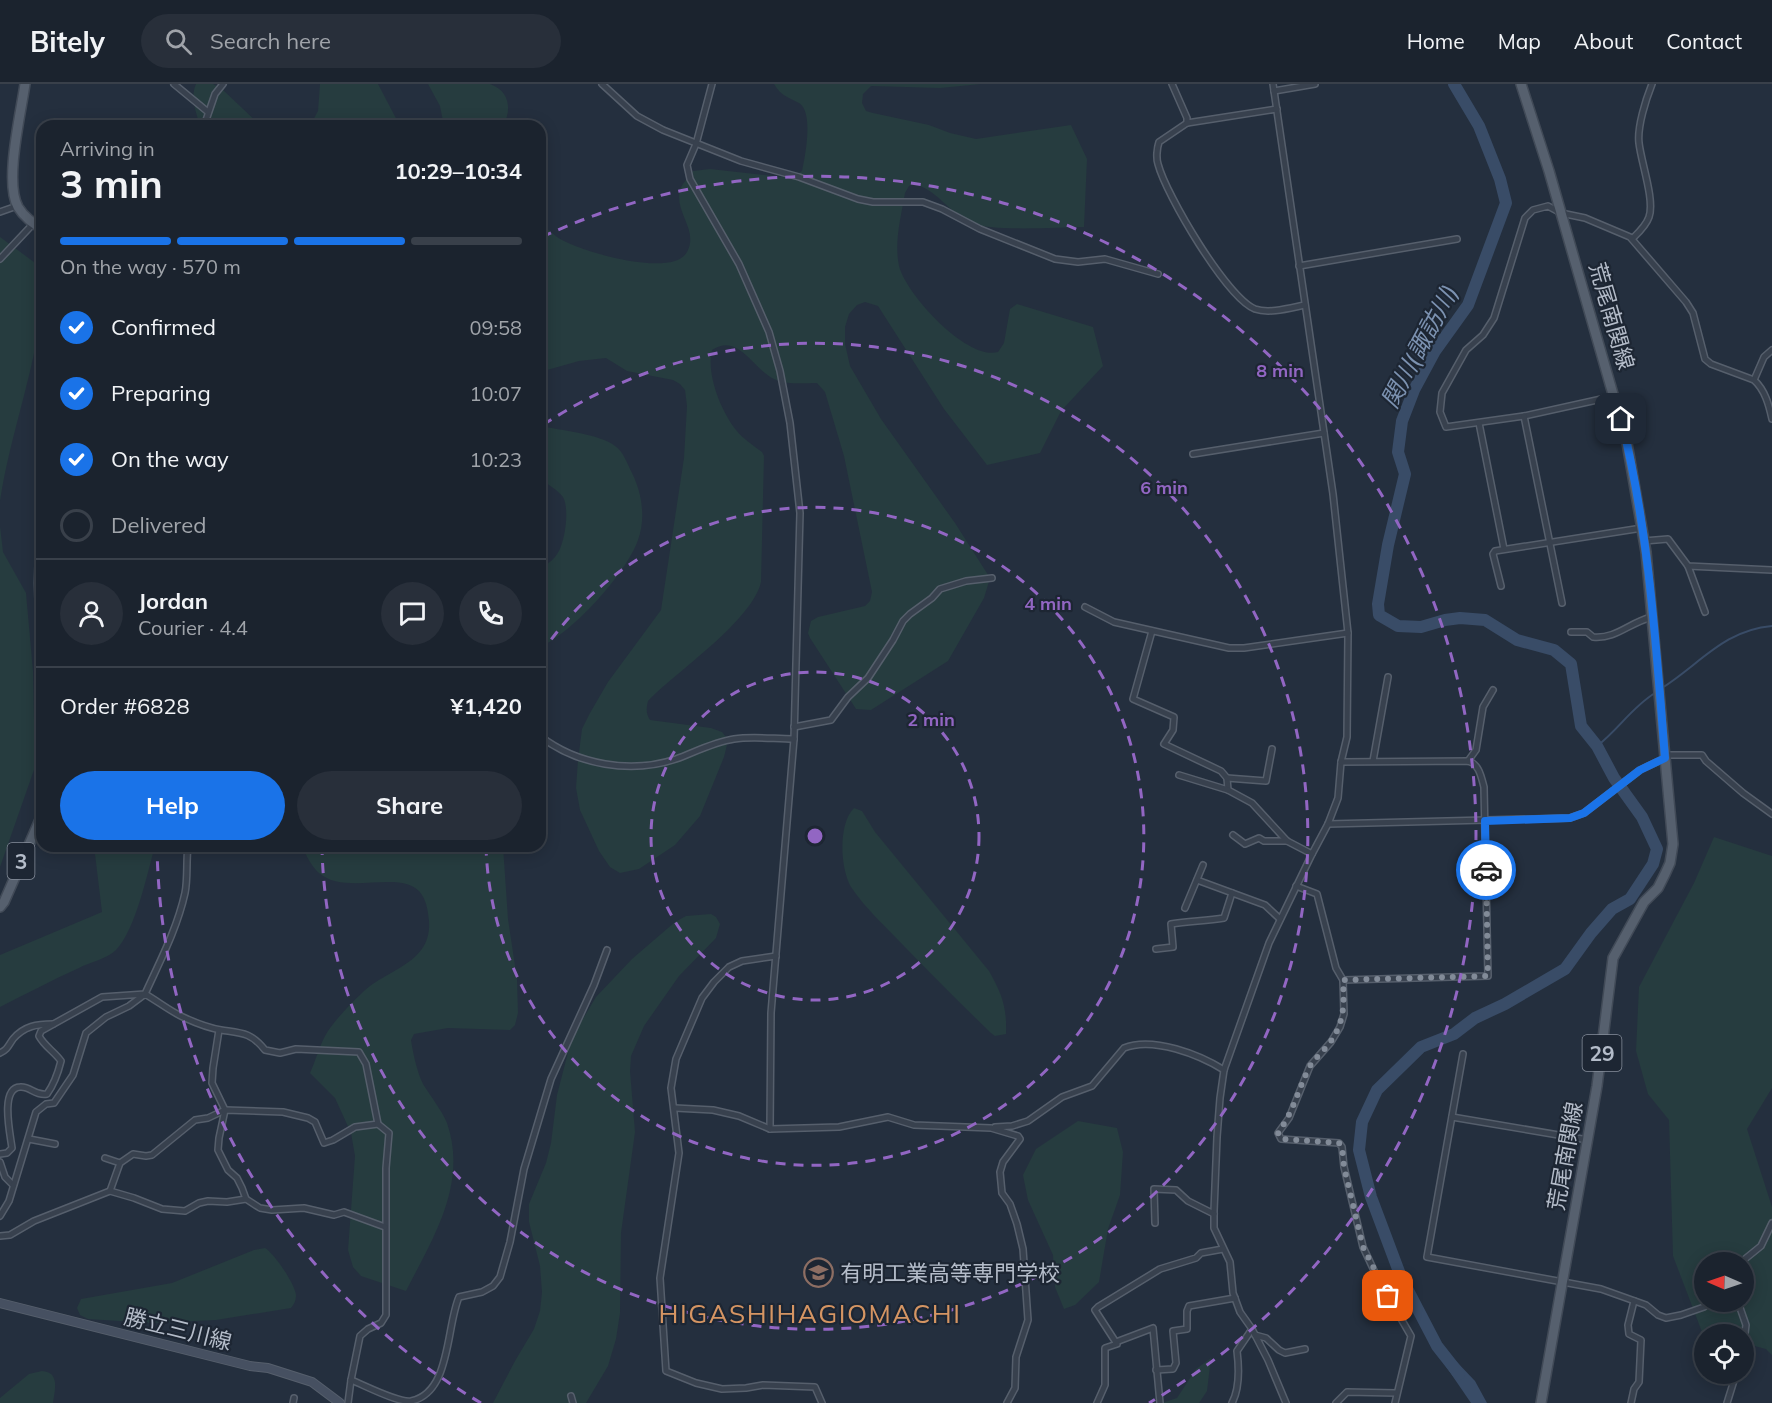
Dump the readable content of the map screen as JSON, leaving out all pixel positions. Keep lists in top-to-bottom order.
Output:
{
  "streets": {
    "main road": [
      "荒尾南関線",
      "3",
      "29",
      "勝立三川線"
    ]
  },
  "districts": ["HIGASHIHAGIOMACHI"],
  "water": ["関川(諏訪川)"],
  "places": {
    "school or university": ["有明工業高等専門学校"]
  },
  "north": "left",
  "page": {
    "header": "Bitely",
    "search": "Search here",
    "nav": [
      "Home",
      "Map",
      "About",
      "Contact"
    ],
    "heading": ["3 min", "Arriving in", "10:29–10:34"],
    "panel": [
      "Jordan",
      "Courier · 4.4",
      "Order #6828",
      "¥1,420"
    ],
    "bar": "On the way · 570 m",
    "list": [
      ["Confirmed", "09:58"],
      ["Preparing", "10:07"],
      ["On the way", "10:23"],
      "Delivered"
    ],
    "buttons": ["Help", "Share"]
  },
  "rings": [
    "8 min",
    "6 min",
    "4 min",
    "2 min"
  ]
}
